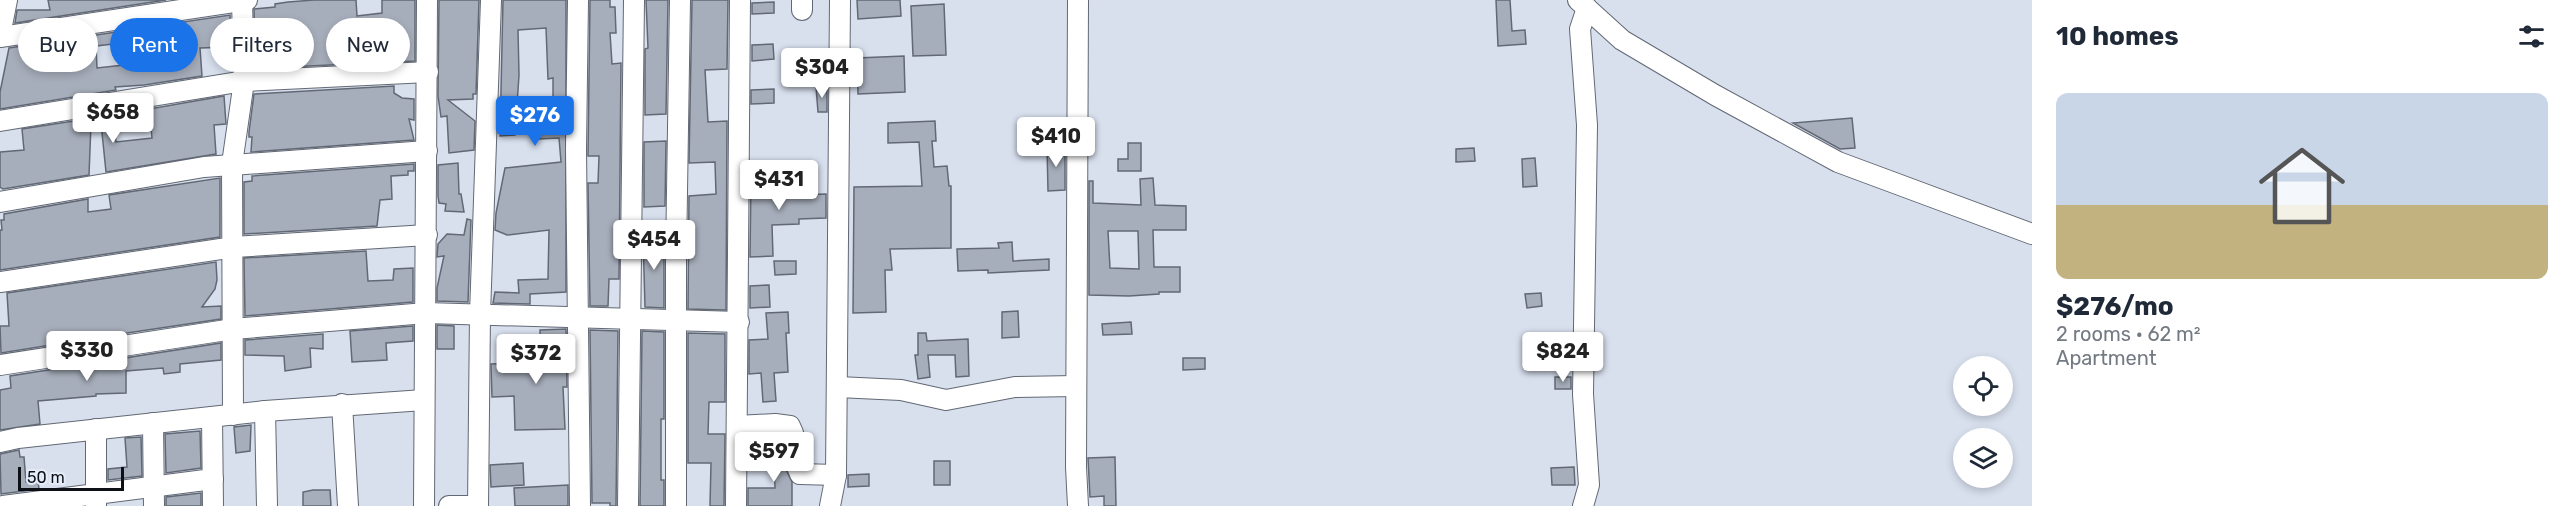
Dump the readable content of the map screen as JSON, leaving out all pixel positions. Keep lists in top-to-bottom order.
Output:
{
  "scale_bar": "50 m",
  "page": {
    "heading": "10 homes",
    "chip": [
      "Buy",
      "Rent",
      "Filters",
      "New"
    ],
    "price": [
      "$304",
      "$658",
      "$276",
      "$410",
      "$431",
      "$454",
      "$330",
      "$824",
      "$372",
      "$597"
    ],
    "list": [
      {
        "name": "$276/mo",
        "note": "2 rooms · 62 m² · Apartment"
      }
    ],
    "scale": "50 m"
  }
}
